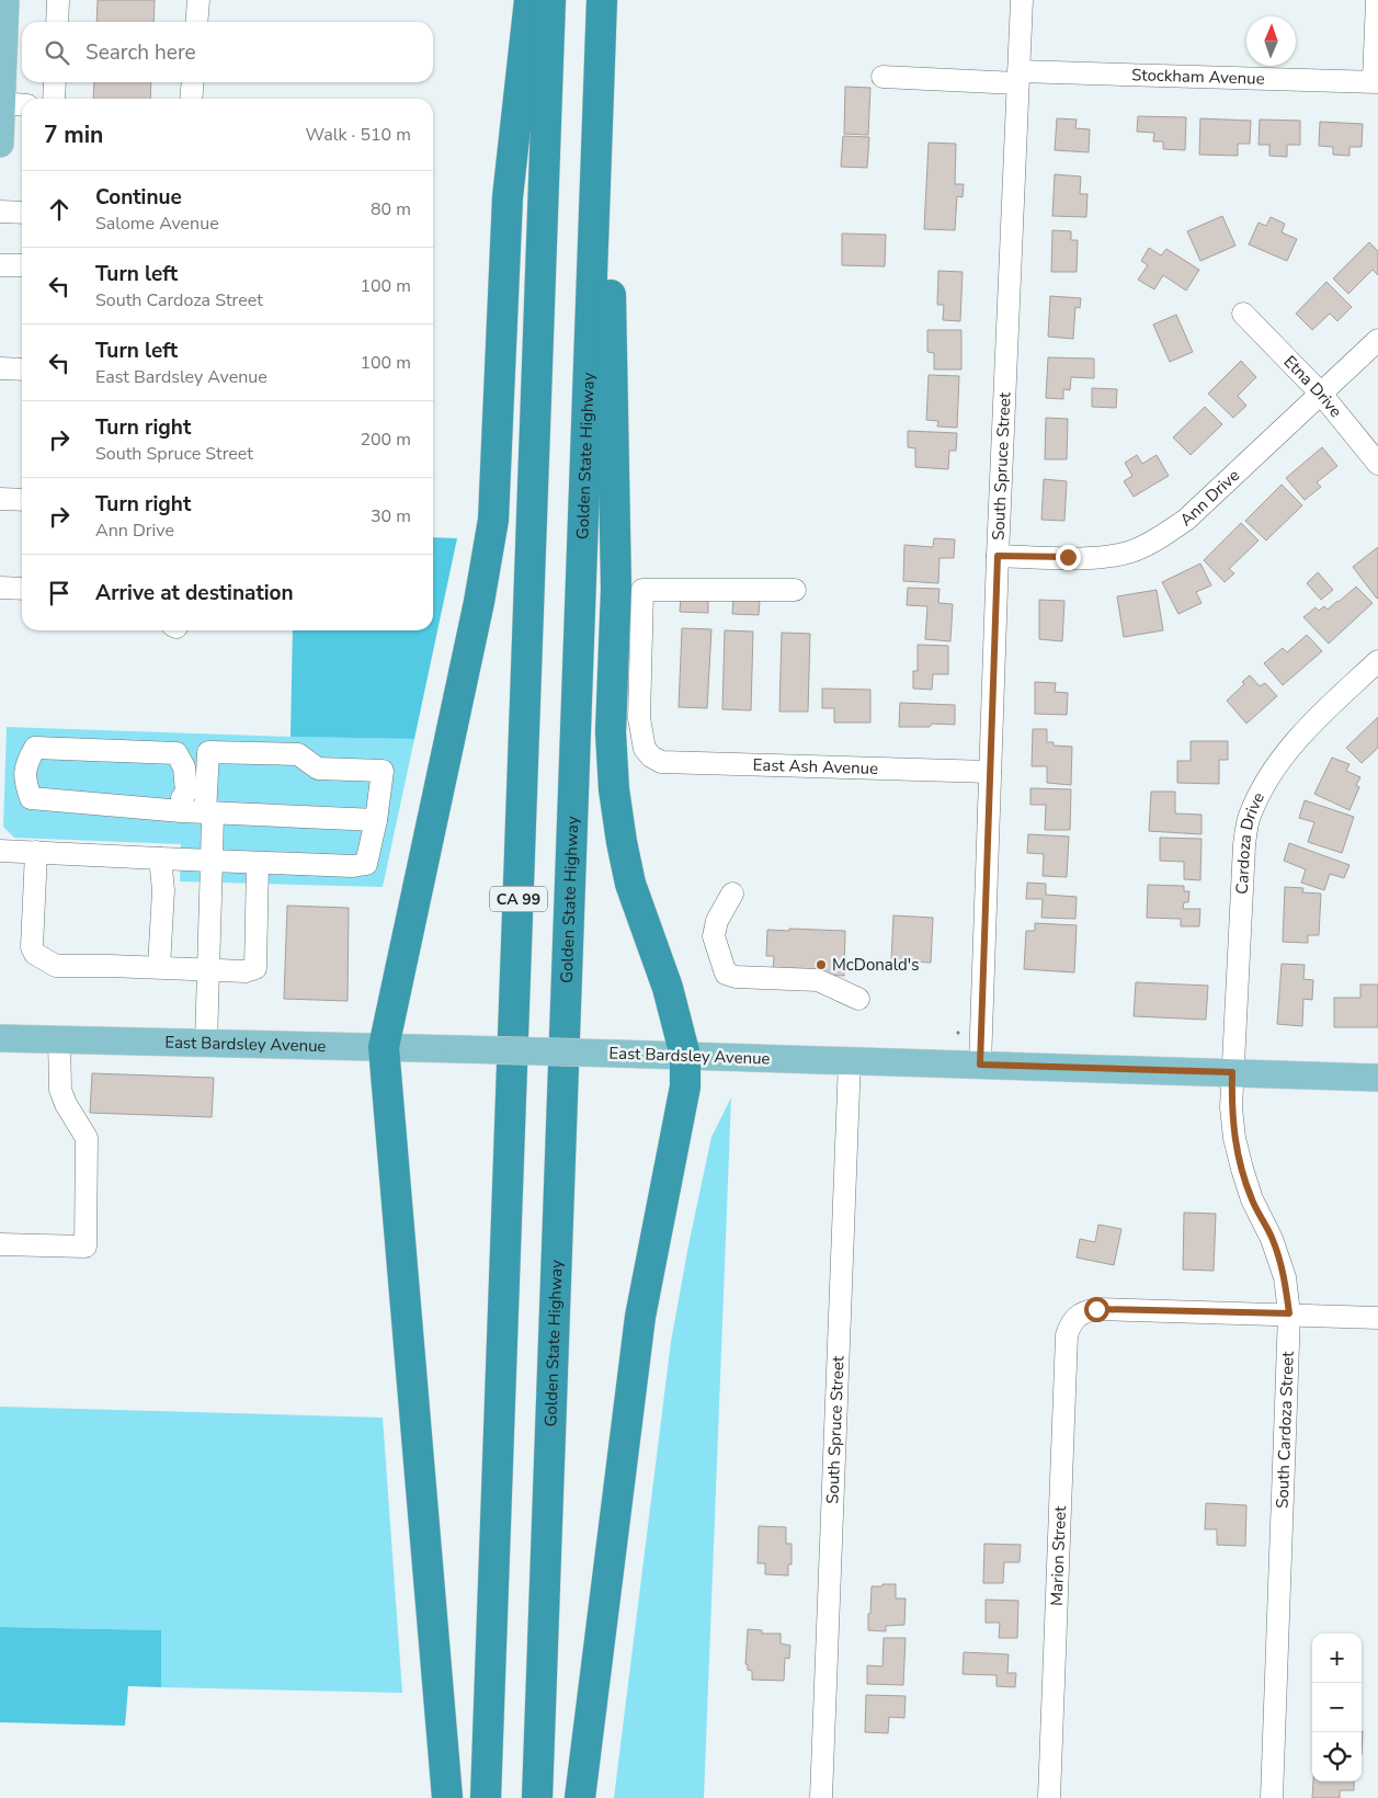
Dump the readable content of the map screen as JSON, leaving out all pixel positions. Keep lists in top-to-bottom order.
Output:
{
  "streets": {
    "highway": ["Golden State Highway", "CA 99"],
    "main road": ["East Bardsley Avenue"],
    "street": [
      "Stockham Avenue",
      "Etna Drive",
      "South Spruce Street",
      "Ann Drive",
      "East Ash Avenue",
      "Cardoza Drive",
      "South Cardoza Street",
      "Marion Street"
    ]
  },
  "crossings": [
    ["Stockham Avenue", "South Spruce Street"],
    ["Etna Drive", "Ann Drive"],
    ["South Spruce Street", "Ann Drive"],
    ["South Spruce Street", "East Ash Avenue"],
    ["South Spruce Street", "East Bardsley Avenue"],
    ["Cardoza Drive", "East Bardsley Avenue"],
    ["Cardoza Drive", "South Cardoza Street"],
    ["East Bardsley Avenue", "South Cardoza Street"],
    ["South Cardoza Street", "Marion Street"]
  ],
  "places": ["McDonald's"],
  "north": "top",
  "page": {
    "search": "Search here",
    "heading": ["7 min", "Walk · 510 m"],
    "list": [
      ["Continue", "Salome Avenue", "80 m"],
      ["Turn left", "South Cardoza Street", "100 m"],
      ["Turn left", "East Bardsley Avenue", "100 m"],
      ["Turn right", "South Spruce Street", "200 m"],
      ["Turn right", "Ann Drive", "30 m"],
      "Arrive at destination"
    ],
    "map_buttons": ["+", "−"]
  }
}
